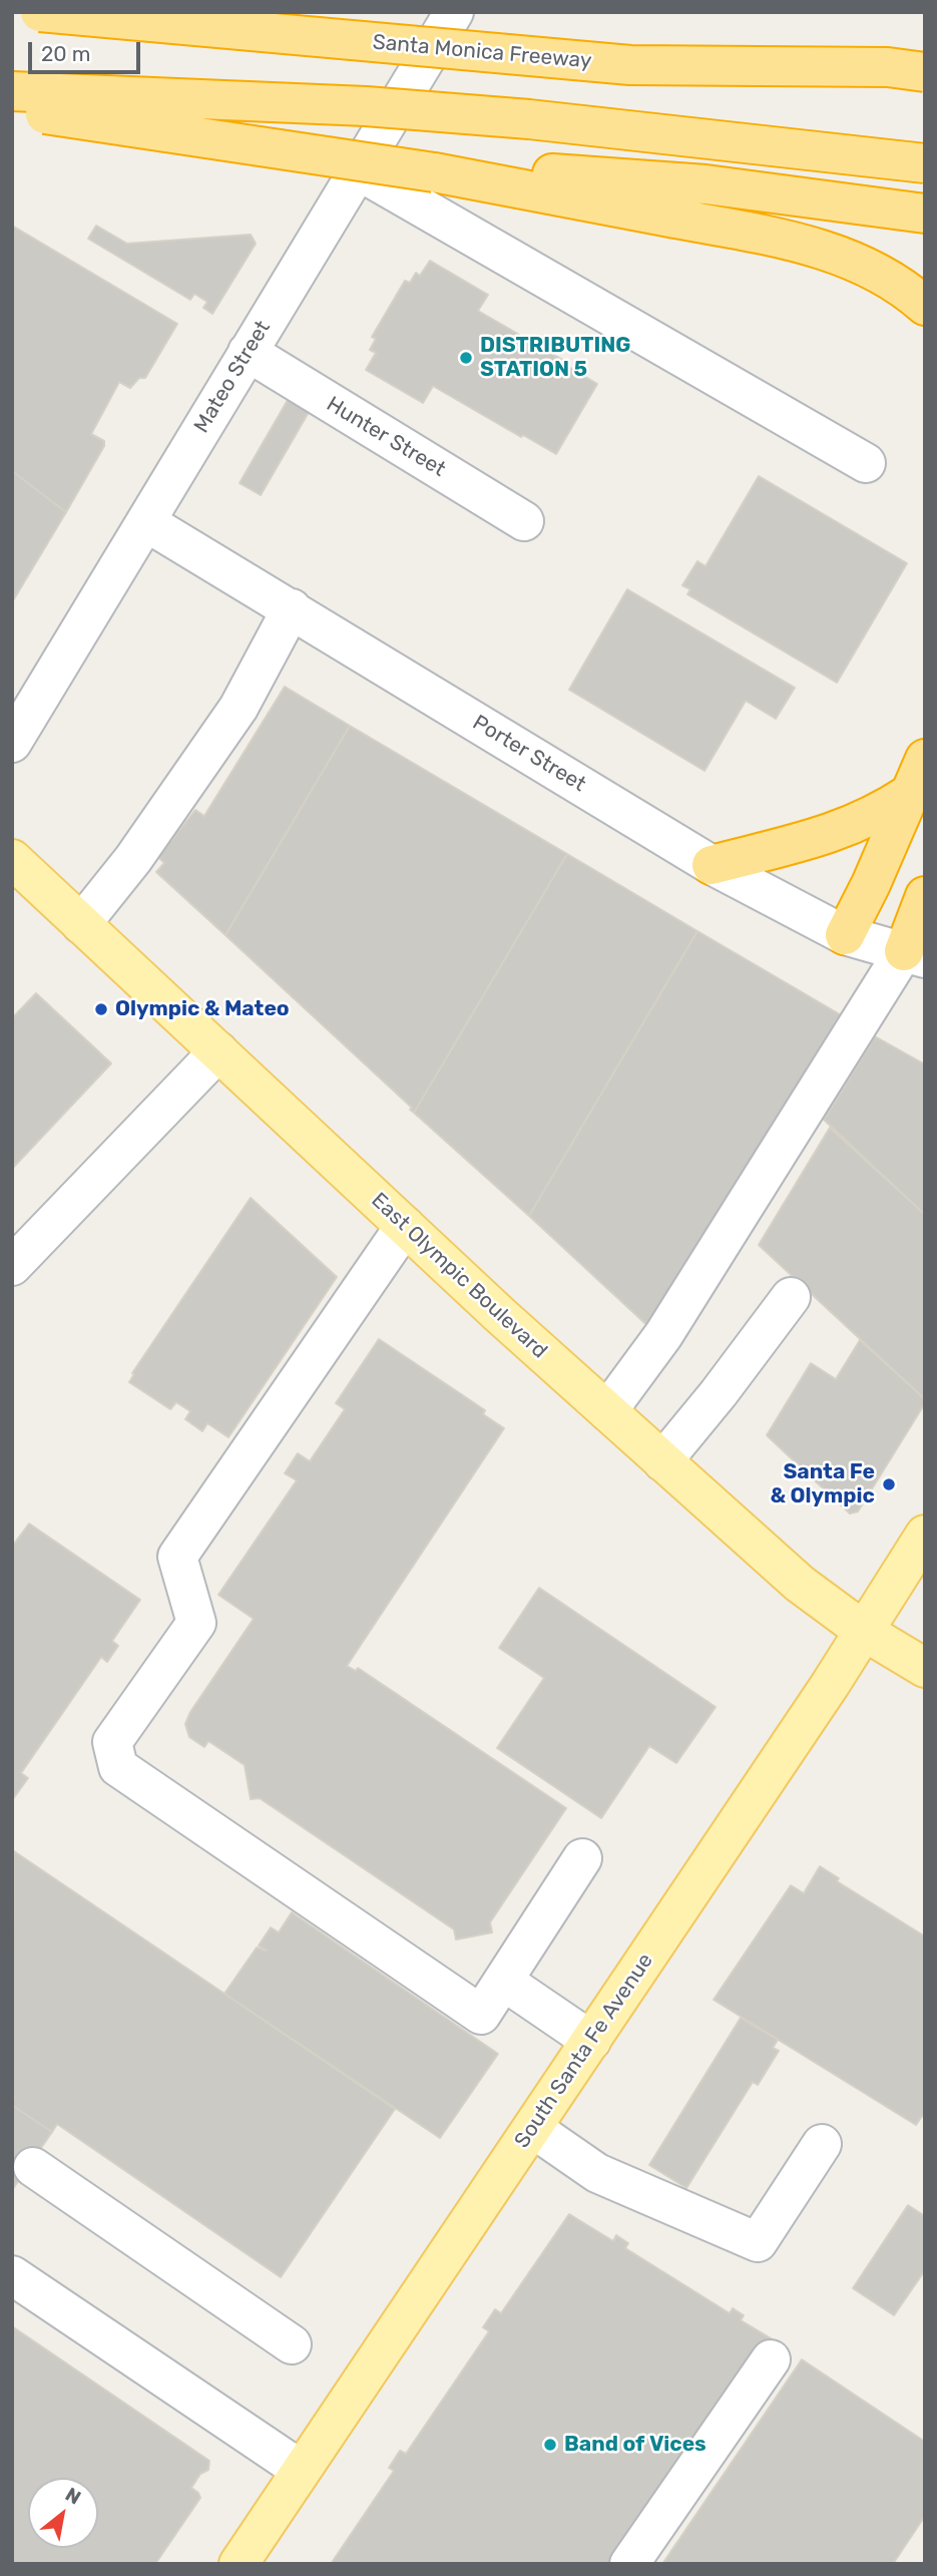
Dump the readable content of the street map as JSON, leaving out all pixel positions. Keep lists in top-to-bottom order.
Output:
{
  "streets": {
    "highway": ["Santa Monica Freeway"],
    "main road": ["East Olympic Boulevard", "South Santa Fe Avenue"],
    "street": ["Mateo Street", "Hunter Street", "Porter Street"]
  },
  "crossings": [
    ["Mateo Street", "Hunter Street"],
    ["Mateo Street", "Porter Street"],
    ["East Olympic Boulevard", "South Santa Fe Avenue"]
  ],
  "places": [
    "DISTRIBUTING STATION 5",
    "Olympic & Mateo",
    "Santa Fe & Olympic",
    "Band of Vices"
  ],
  "scale_bar": "20 m",
  "north": "top right"
}
